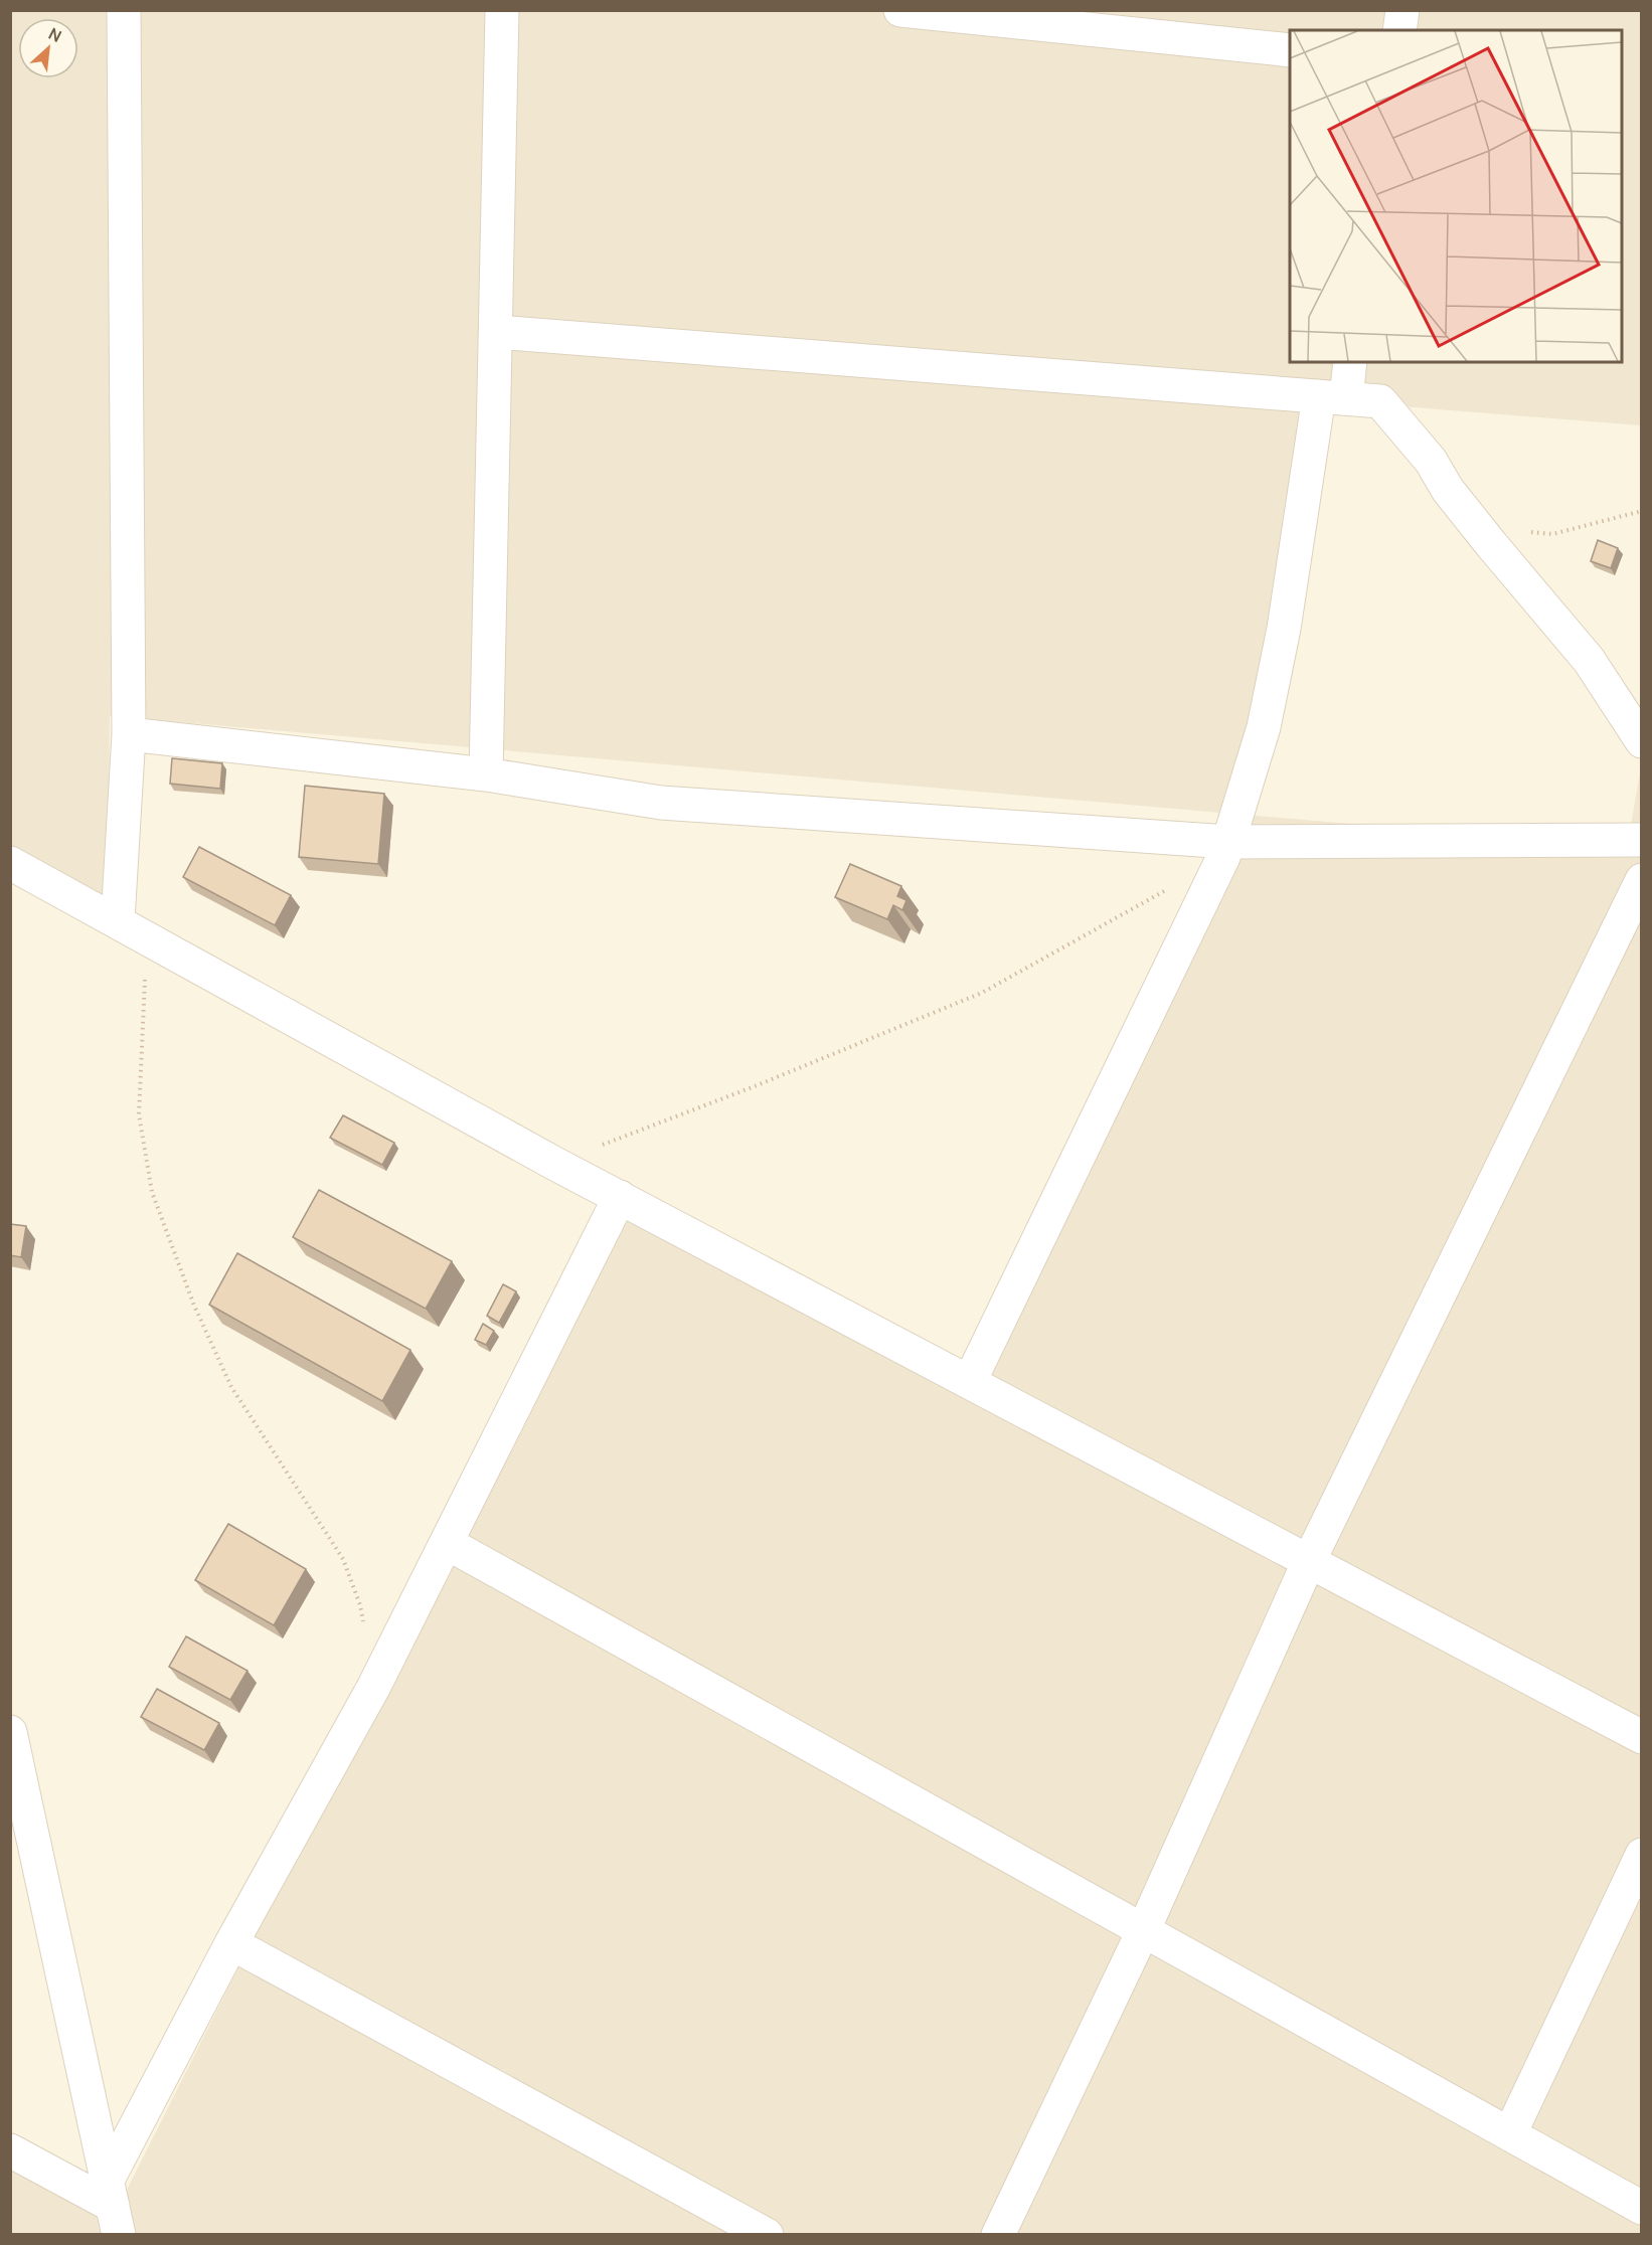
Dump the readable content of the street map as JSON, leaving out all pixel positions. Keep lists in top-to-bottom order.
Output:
{
  "north": "top right"
}
